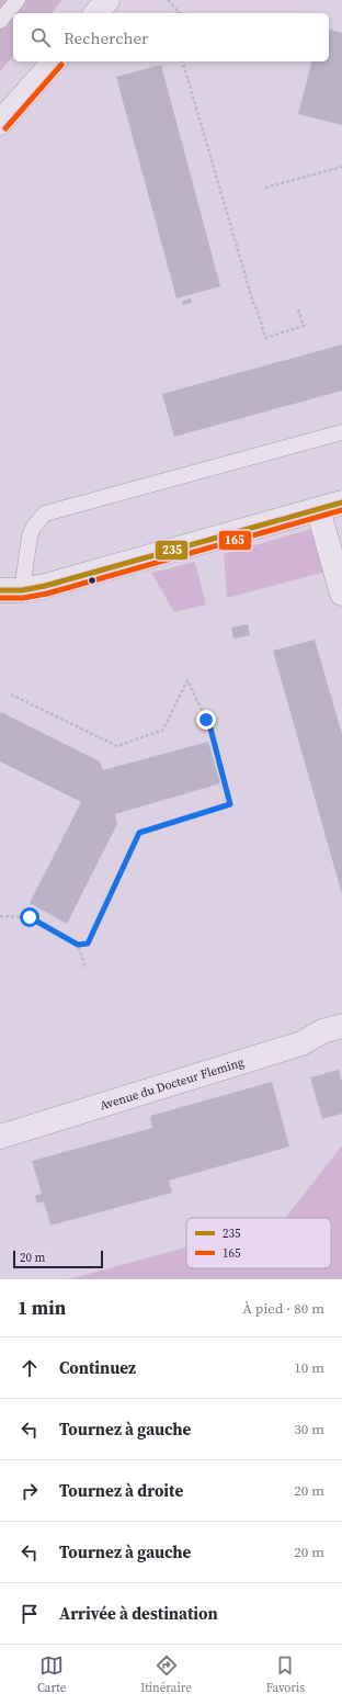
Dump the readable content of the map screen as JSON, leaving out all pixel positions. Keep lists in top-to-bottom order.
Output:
{
  "streets": {
    "street": ["Avenue du Docteur Fleming"]
  },
  "lines": ["transit line 165", "transit line 235"],
  "legend": ["235", "165"],
  "scale_bar": "20 m",
  "page": {
    "search": "Rechercher",
    "scale": "20 m",
    "heading": ["1 min", "À pied · 80 m"],
    "list": [
      ["Continuez", "10 m"],
      ["Tournez à gauche", "30 m"],
      ["Tournez à droite", "20 m"],
      ["Tournez à gauche", "20 m"],
      "Arrivée à destination"
    ],
    "nav": ["Carte", "Itinéraire", "Favoris"]
  }
}
